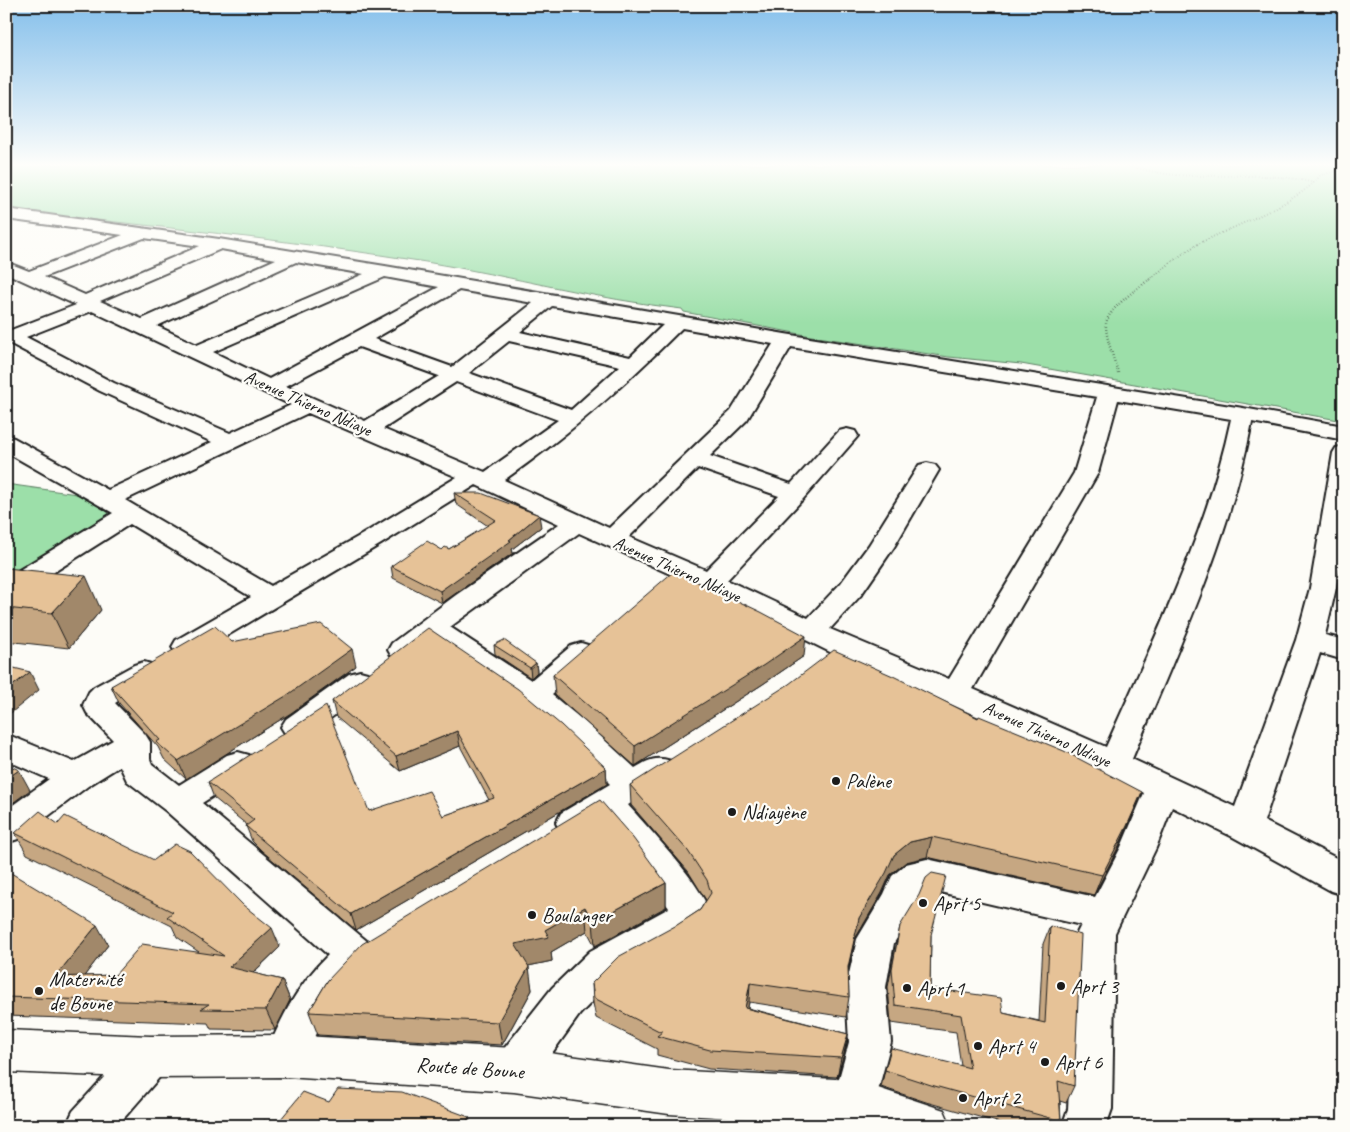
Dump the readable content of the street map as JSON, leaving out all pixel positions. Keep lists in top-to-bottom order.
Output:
{
  "streets": {
    "street": ["Avenue Thierno Ndiaye", "Route de Boune"]
  },
  "places": [
    "Palène",
    "Ndiayène",
    "Aprt 5",
    "Boulanger",
    "Aprt 3",
    "Aprt 1",
    "Maternité de Boune",
    "Aprt 4",
    "Aprt 6",
    "Aprt 2"
  ]
}
